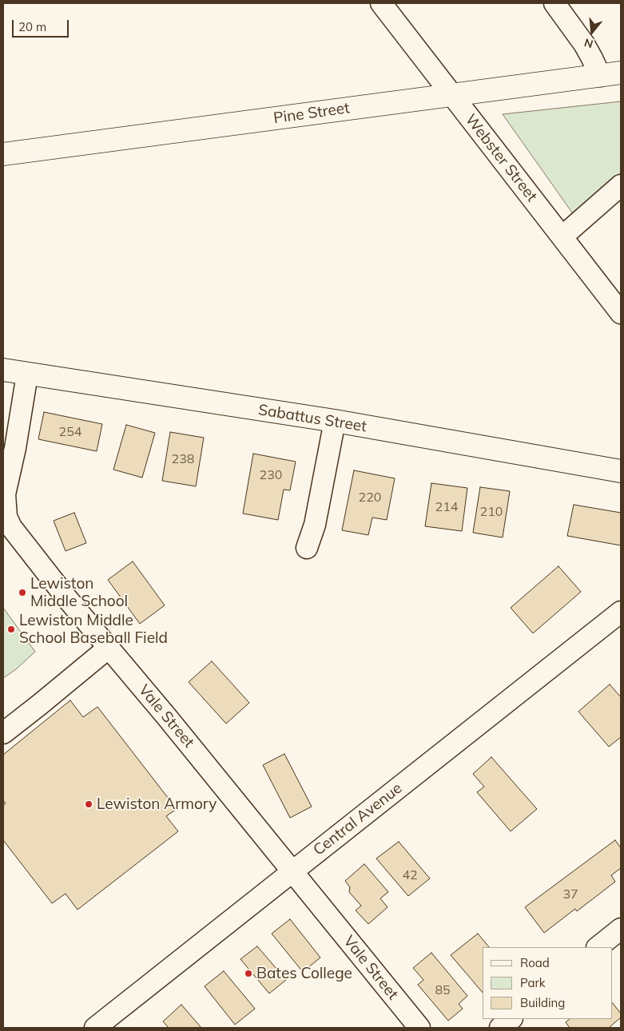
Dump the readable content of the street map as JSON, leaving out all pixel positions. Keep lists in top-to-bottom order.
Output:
{
  "streets": {
    "main road": ["Pine Street", "Sabattus Street"],
    "street": ["Webster Street", "Vale Street", "Central Avenue"]
  },
  "crossings": [
    ["Pine Street", "Webster Street"],
    ["Sabattus Street", "Vale Street"],
    ["Vale Street", "Central Avenue"]
  ],
  "places": [
    "Lewiston Middle School",
    "Lewiston Middle School Baseball Field",
    "Lewiston Armory",
    "Bates College"
  ],
  "house_numbers": [
    "254",
    "238",
    "230",
    "220",
    "214",
    "210",
    "42",
    "37",
    "85"
  ],
  "legend": ["Road", "Park", "Building"],
  "scale_bar": "20 m",
  "north": "bottom"
}
